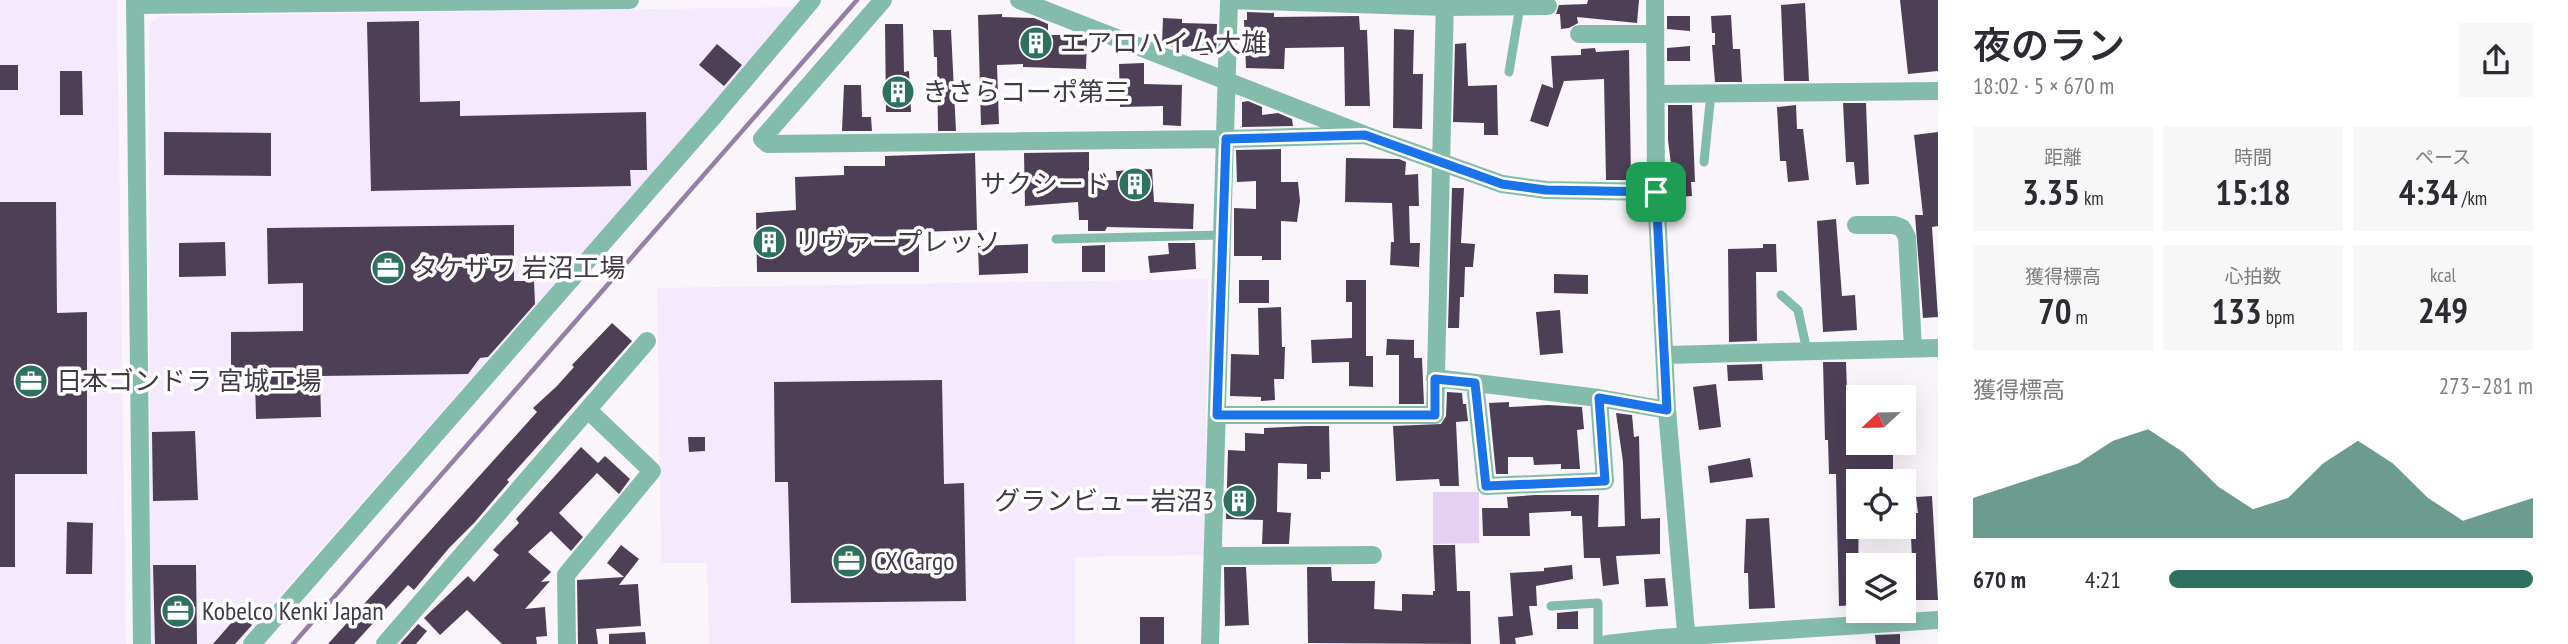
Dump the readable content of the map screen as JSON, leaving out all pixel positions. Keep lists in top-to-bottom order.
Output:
{
  "places": {
    "building": [
      "エアロハイム大雄",
      "きさらコーポ第三",
      "サクシード",
      "リヴァープレッソ",
      "グランビュー岩沼3"
    ],
    "office": [
      "タケザワ 岩沼工場",
      "日本ゴンドラ 宮城工場",
      "CX Cargo",
      "Kobelco Kenki Japan"
    ]
  },
  "north": "left",
  "page": {
    "heading": ["夜のラン", "18:02 · 5 × 670 m"],
    "stats": [
      ["距離", "3.35 km"],
      ["時間", "15:18"],
      ["ペース", "4:34 /km"],
      ["獲得標高", "70 m"],
      ["心拍数", "133 bpm"],
      ["kcal", "249"]
    ],
    "chart": ["獲得標高", "273–281 m"],
    "list": [
      {
        "name": "670 m",
        "note": "4:21"
      }
    ]
  }
}
